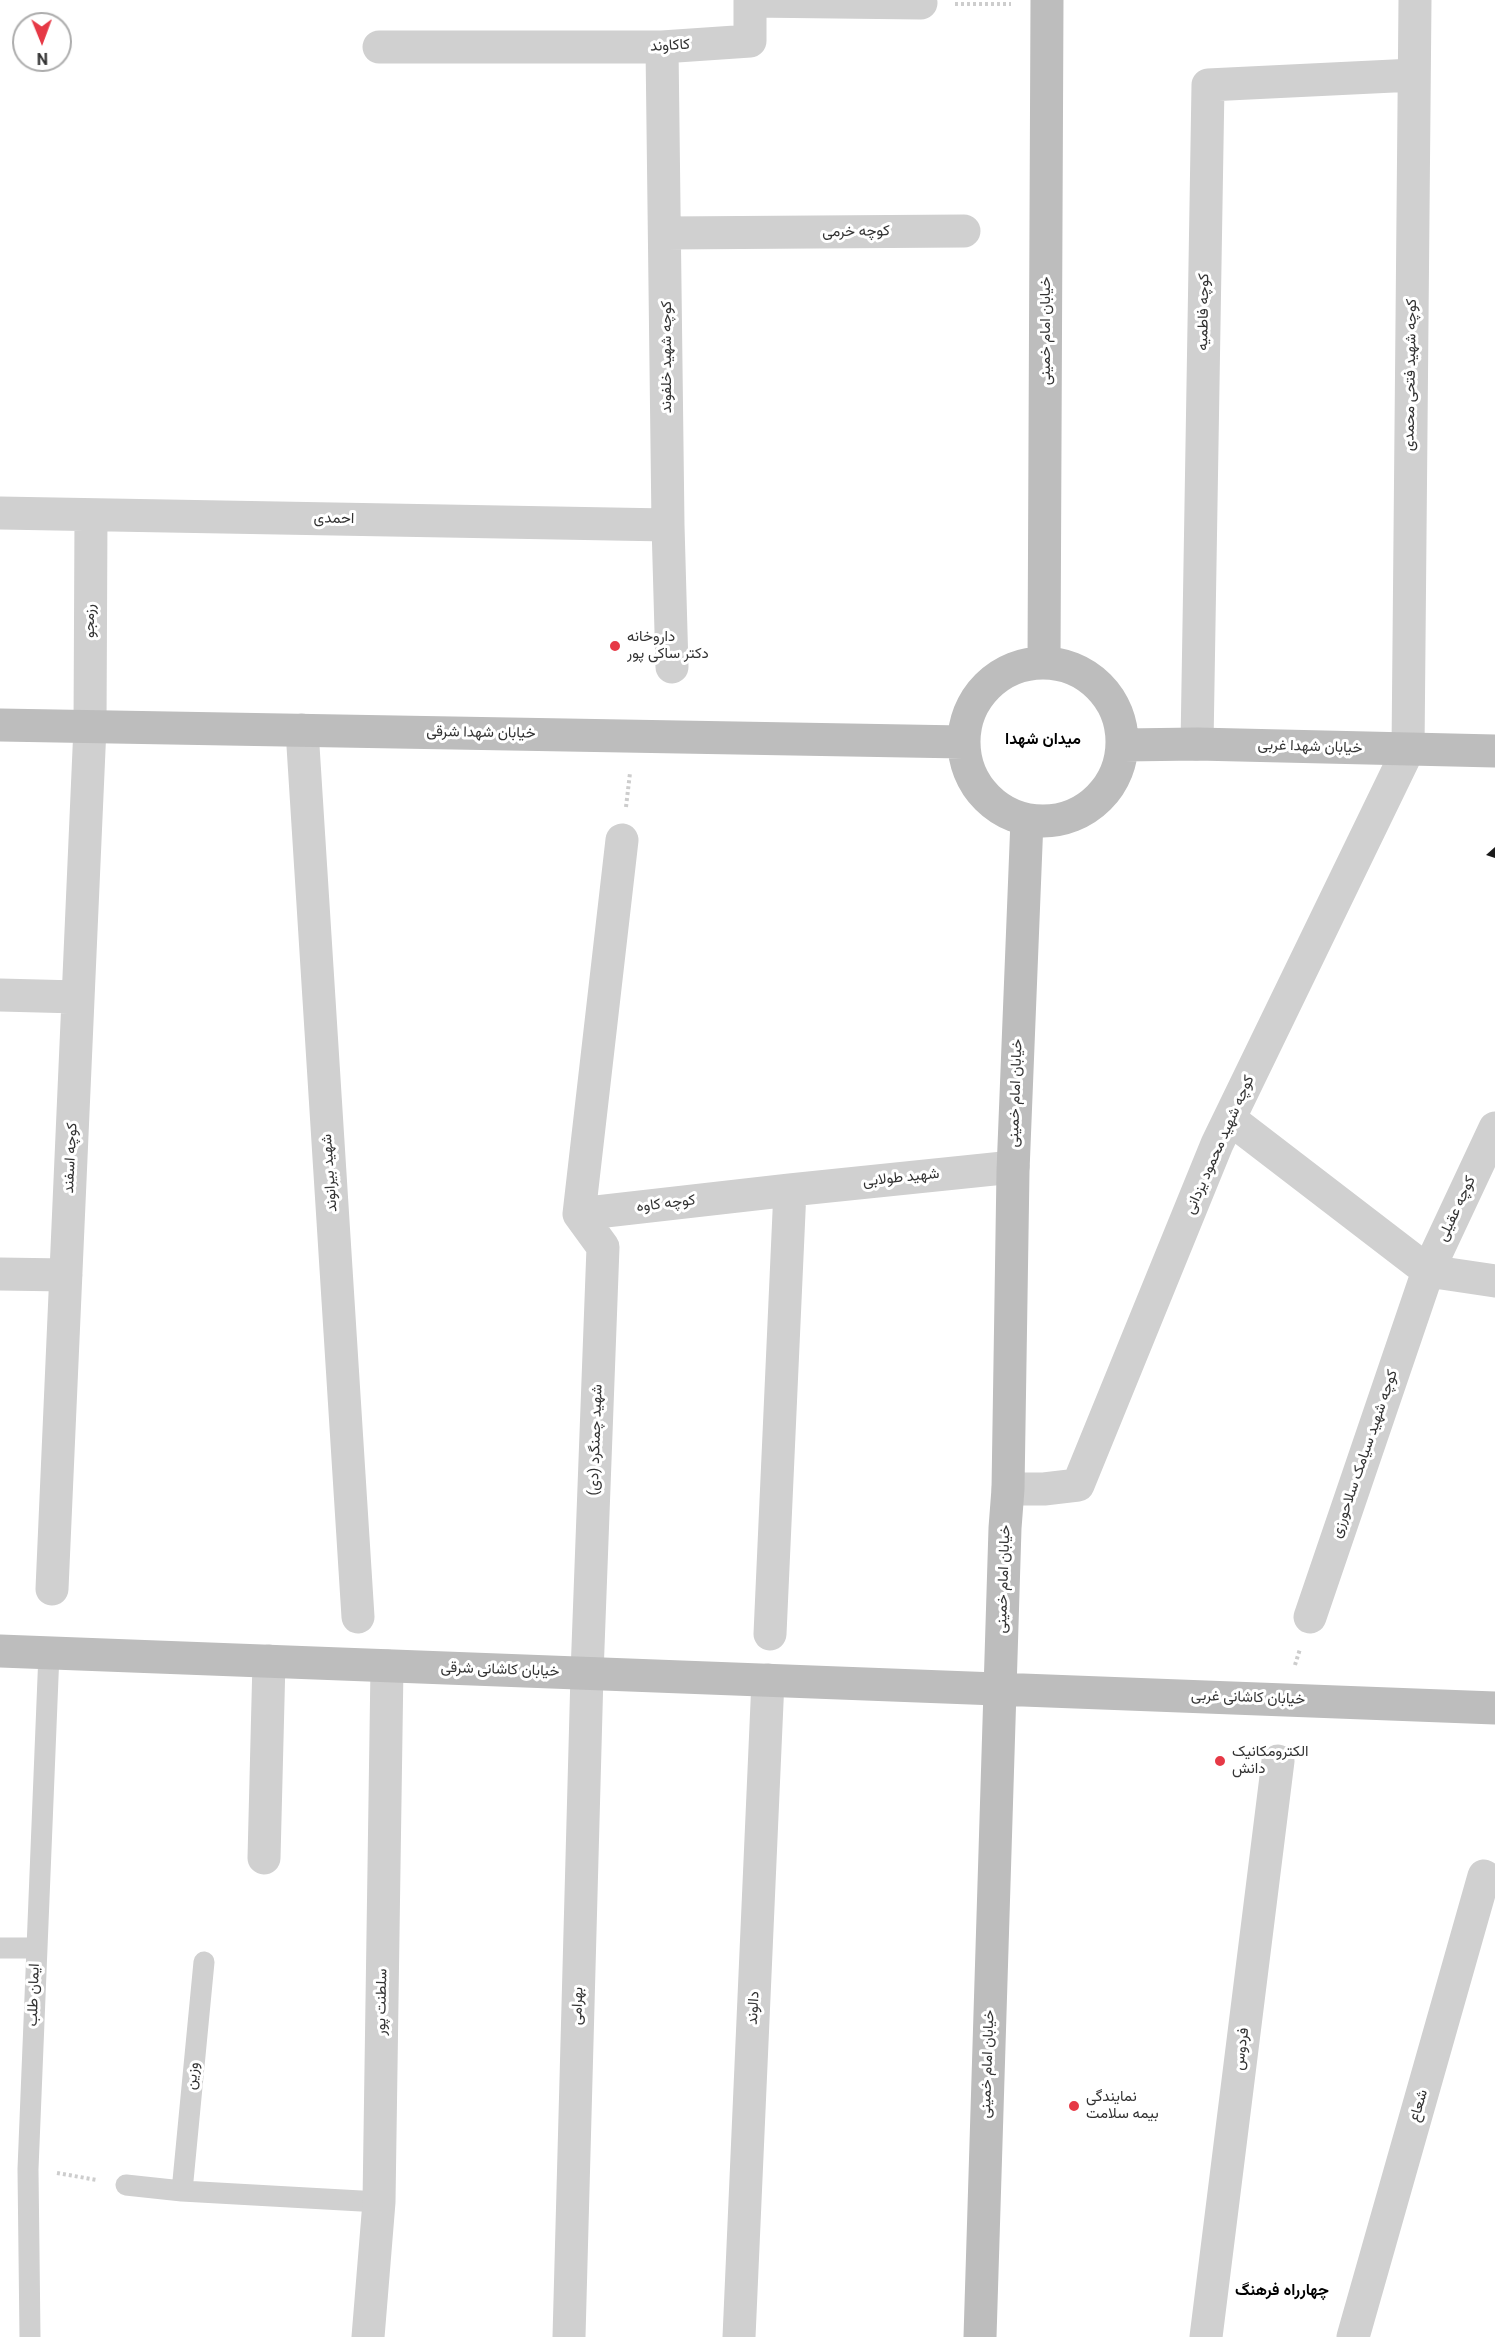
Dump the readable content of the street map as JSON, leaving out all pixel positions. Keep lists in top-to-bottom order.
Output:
{
  "streets": {
    "main road": [
      "خیابان امام خمینی",
      "خیابان شهدا شرقی",
      "خیابان شهدا غربی",
      "خیابان کاشانی شرقی",
      "خیابان کاشانی غربی"
    ],
    "street": [
      "کاکاوند",
      "کوچه خرمی",
      "کوچه فاطمیه",
      "کوچه شهید خلفوند",
      "کوچه شهید فتحی محمدی",
      "احمدی",
      "رزمجو",
      "کوچه شهید محمود یزدانی",
      "کوچه اسفند",
      "شهید بیرانوند",
      "شهید طولابی",
      "کوچه کاوه",
      "کوچه عقیلی",
      "شهید چمنگرد (دی)",
      "کوچه شهید سیامک سلاحورزی",
      "سلطنت پور",
      "بهرامی",
      "دالوند",
      "فردوس",
      "شعاع"
    ],
    "lane": ["ایمان طلب", "وزین"]
  },
  "crossings": [
    ["کاکاوند", "کوچه شهید خلفوند"],
    ["کوچه خرمی", "کوچه شهید خلفوند"],
    ["کوچه فاطمیه", "کوچه شهید فتحی محمدی"],
    ["کوچه فاطمیه", "خیابان شهدا غربی"],
    ["خیابان امام خمینی", "خیابان شهدا شرقی"],
    ["خیابان امام خمینی", "خیابان شهدا غربی"],
    ["خیابان امام خمینی", "کوچه شهید محمود یزدانی"],
    ["خیابان امام خمینی", "شهید طولابی"],
    ["خیابان امام خمینی", "خیابان کاشانی شرقی"],
    ["خیابان امام خمینی", "خیابان کاشانی غربی"],
    ["کوچه شهید خلفوند", "احمدی"],
    ["کوچه شهید فتحی محمدی", "خیابان شهدا غربی"],
    ["کوچه شهید فتحی محمدی", "کوچه شهید محمود یزدانی"],
    ["احمدی", "رزمجو"],
    ["رزمجو", "خیابان شهدا شرقی"],
    ["رزمجو", "کوچه اسفند"],
    ["خیابان شهدا شرقی", "خیابان شهدا غربی"],
    ["خیابان شهدا شرقی", "کوچه اسفند"],
    ["خیابان شهدا شرقی", "شهید بیرانوند"],
    ["خیابان شهدا غربی", "کوچه شهید محمود یزدانی"],
    ["شهید طولابی", "کوچه کاوه"],
    ["کوچه کاوه", "شهید چمنگرد (دی)"],
    ["کوچه عقیلی", "کوچه شهید سیامک سلاحورزی"],
    ["شهید چمنگرد (دی)", "خیابان کاشانی شرقی"],
    ["شهید چمنگرد (دی)", "بهرامی"],
    ["خیابان کاشانی شرقی", "خیابان کاشانی غربی"],
    ["خیابان کاشانی شرقی", "ایمان طلب"],
    ["خیابان کاشانی شرقی", "سلطنت پور"],
    ["خیابان کاشانی شرقی", "بهرامی"],
    ["خیابان کاشانی شرقی", "دالوند"]
  ],
  "districts": ["میدان شهدا", "چهارراه فرهنگ"],
  "places": ["داروخانه دکتر ساکی پور", "الکترومکانیک دانش", "نمایندگی بیمه سلامت"],
  "north": "bottom"
}
